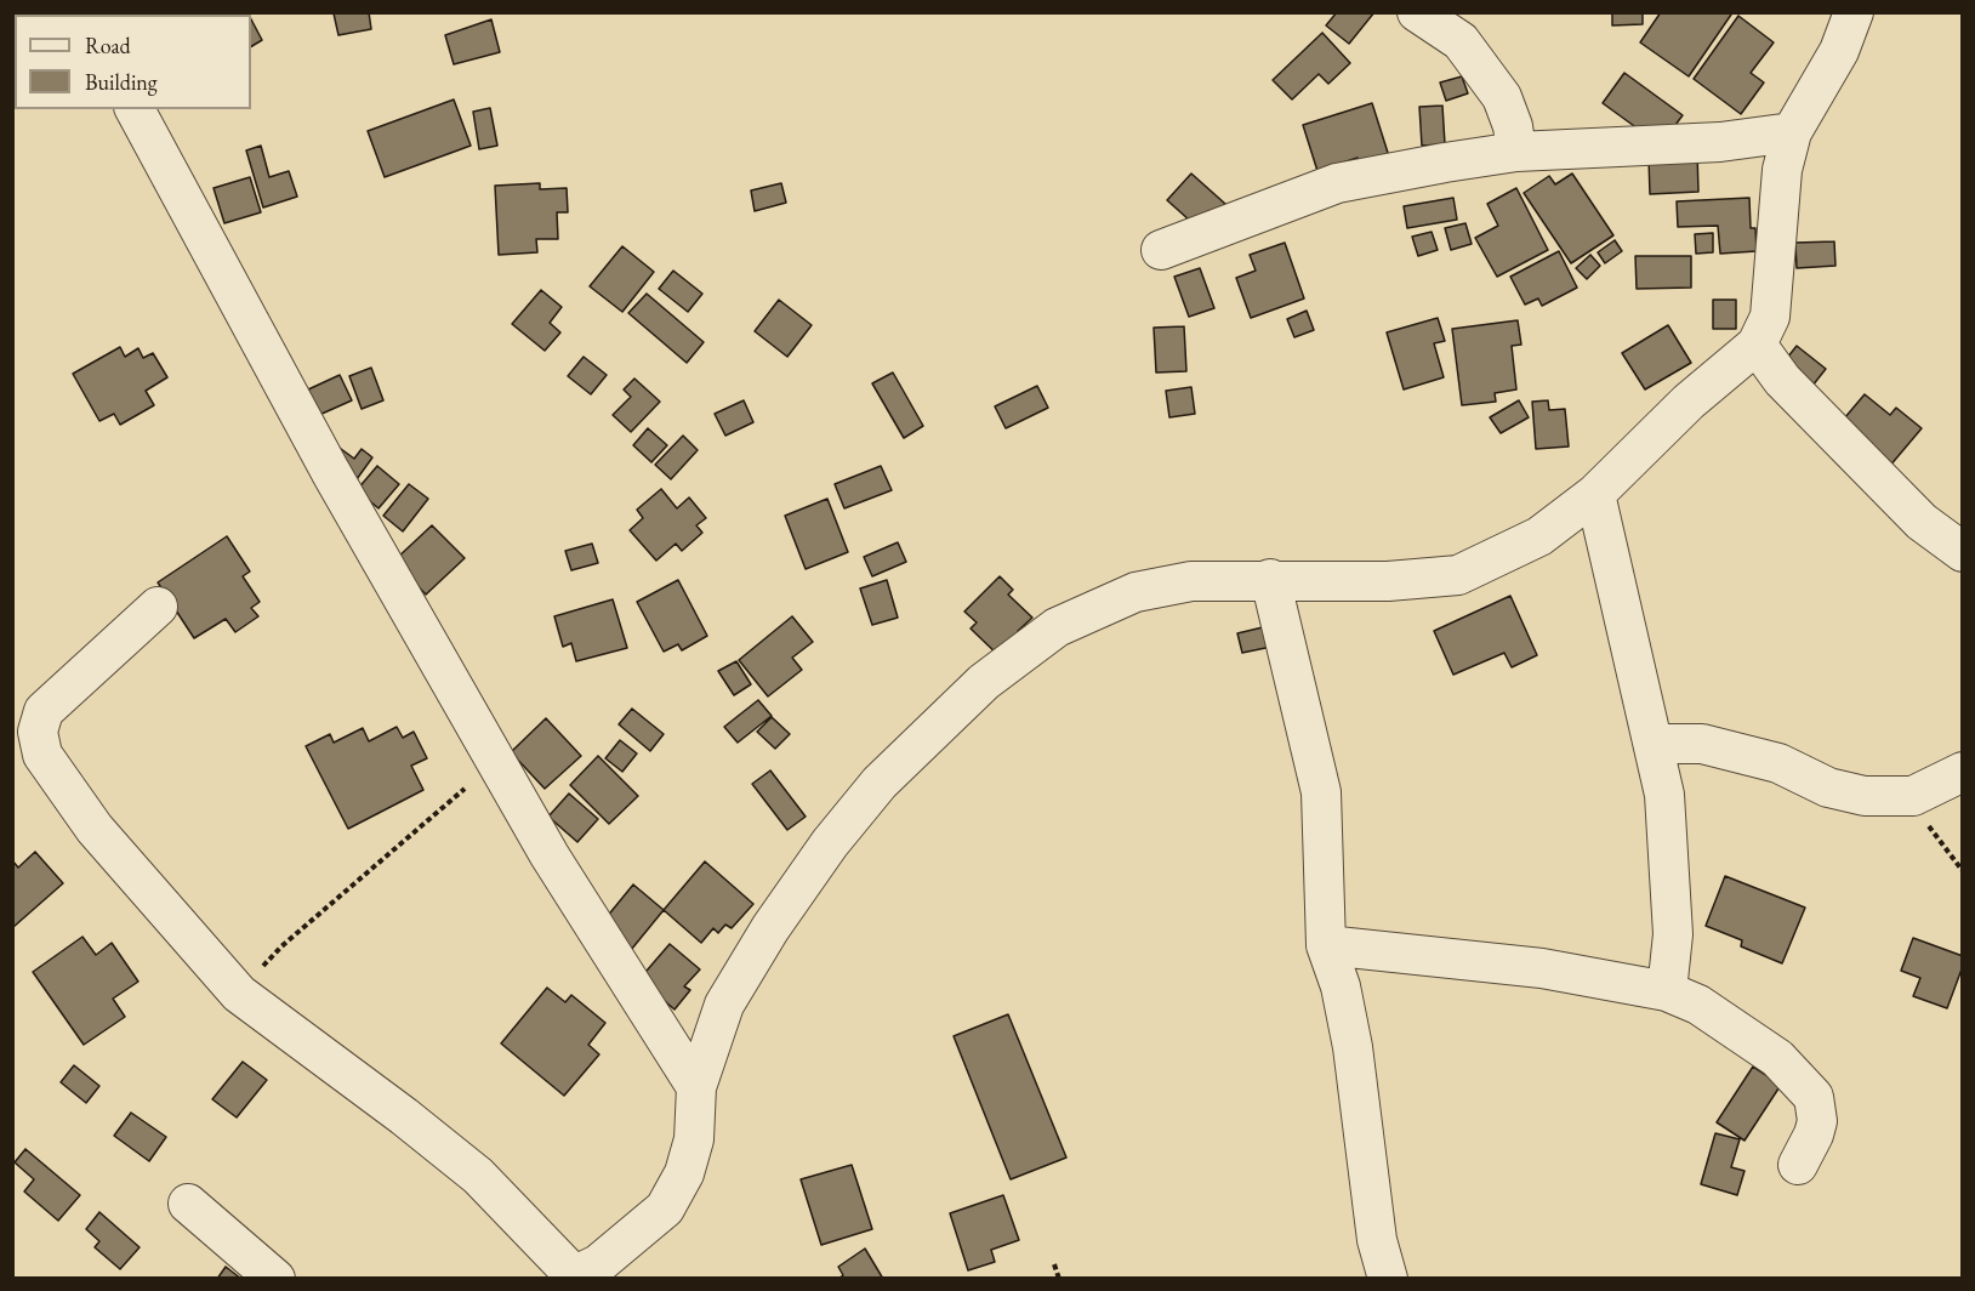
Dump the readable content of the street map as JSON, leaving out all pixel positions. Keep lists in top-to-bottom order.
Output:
{
  "legend": ["Road", "Building"]
}
